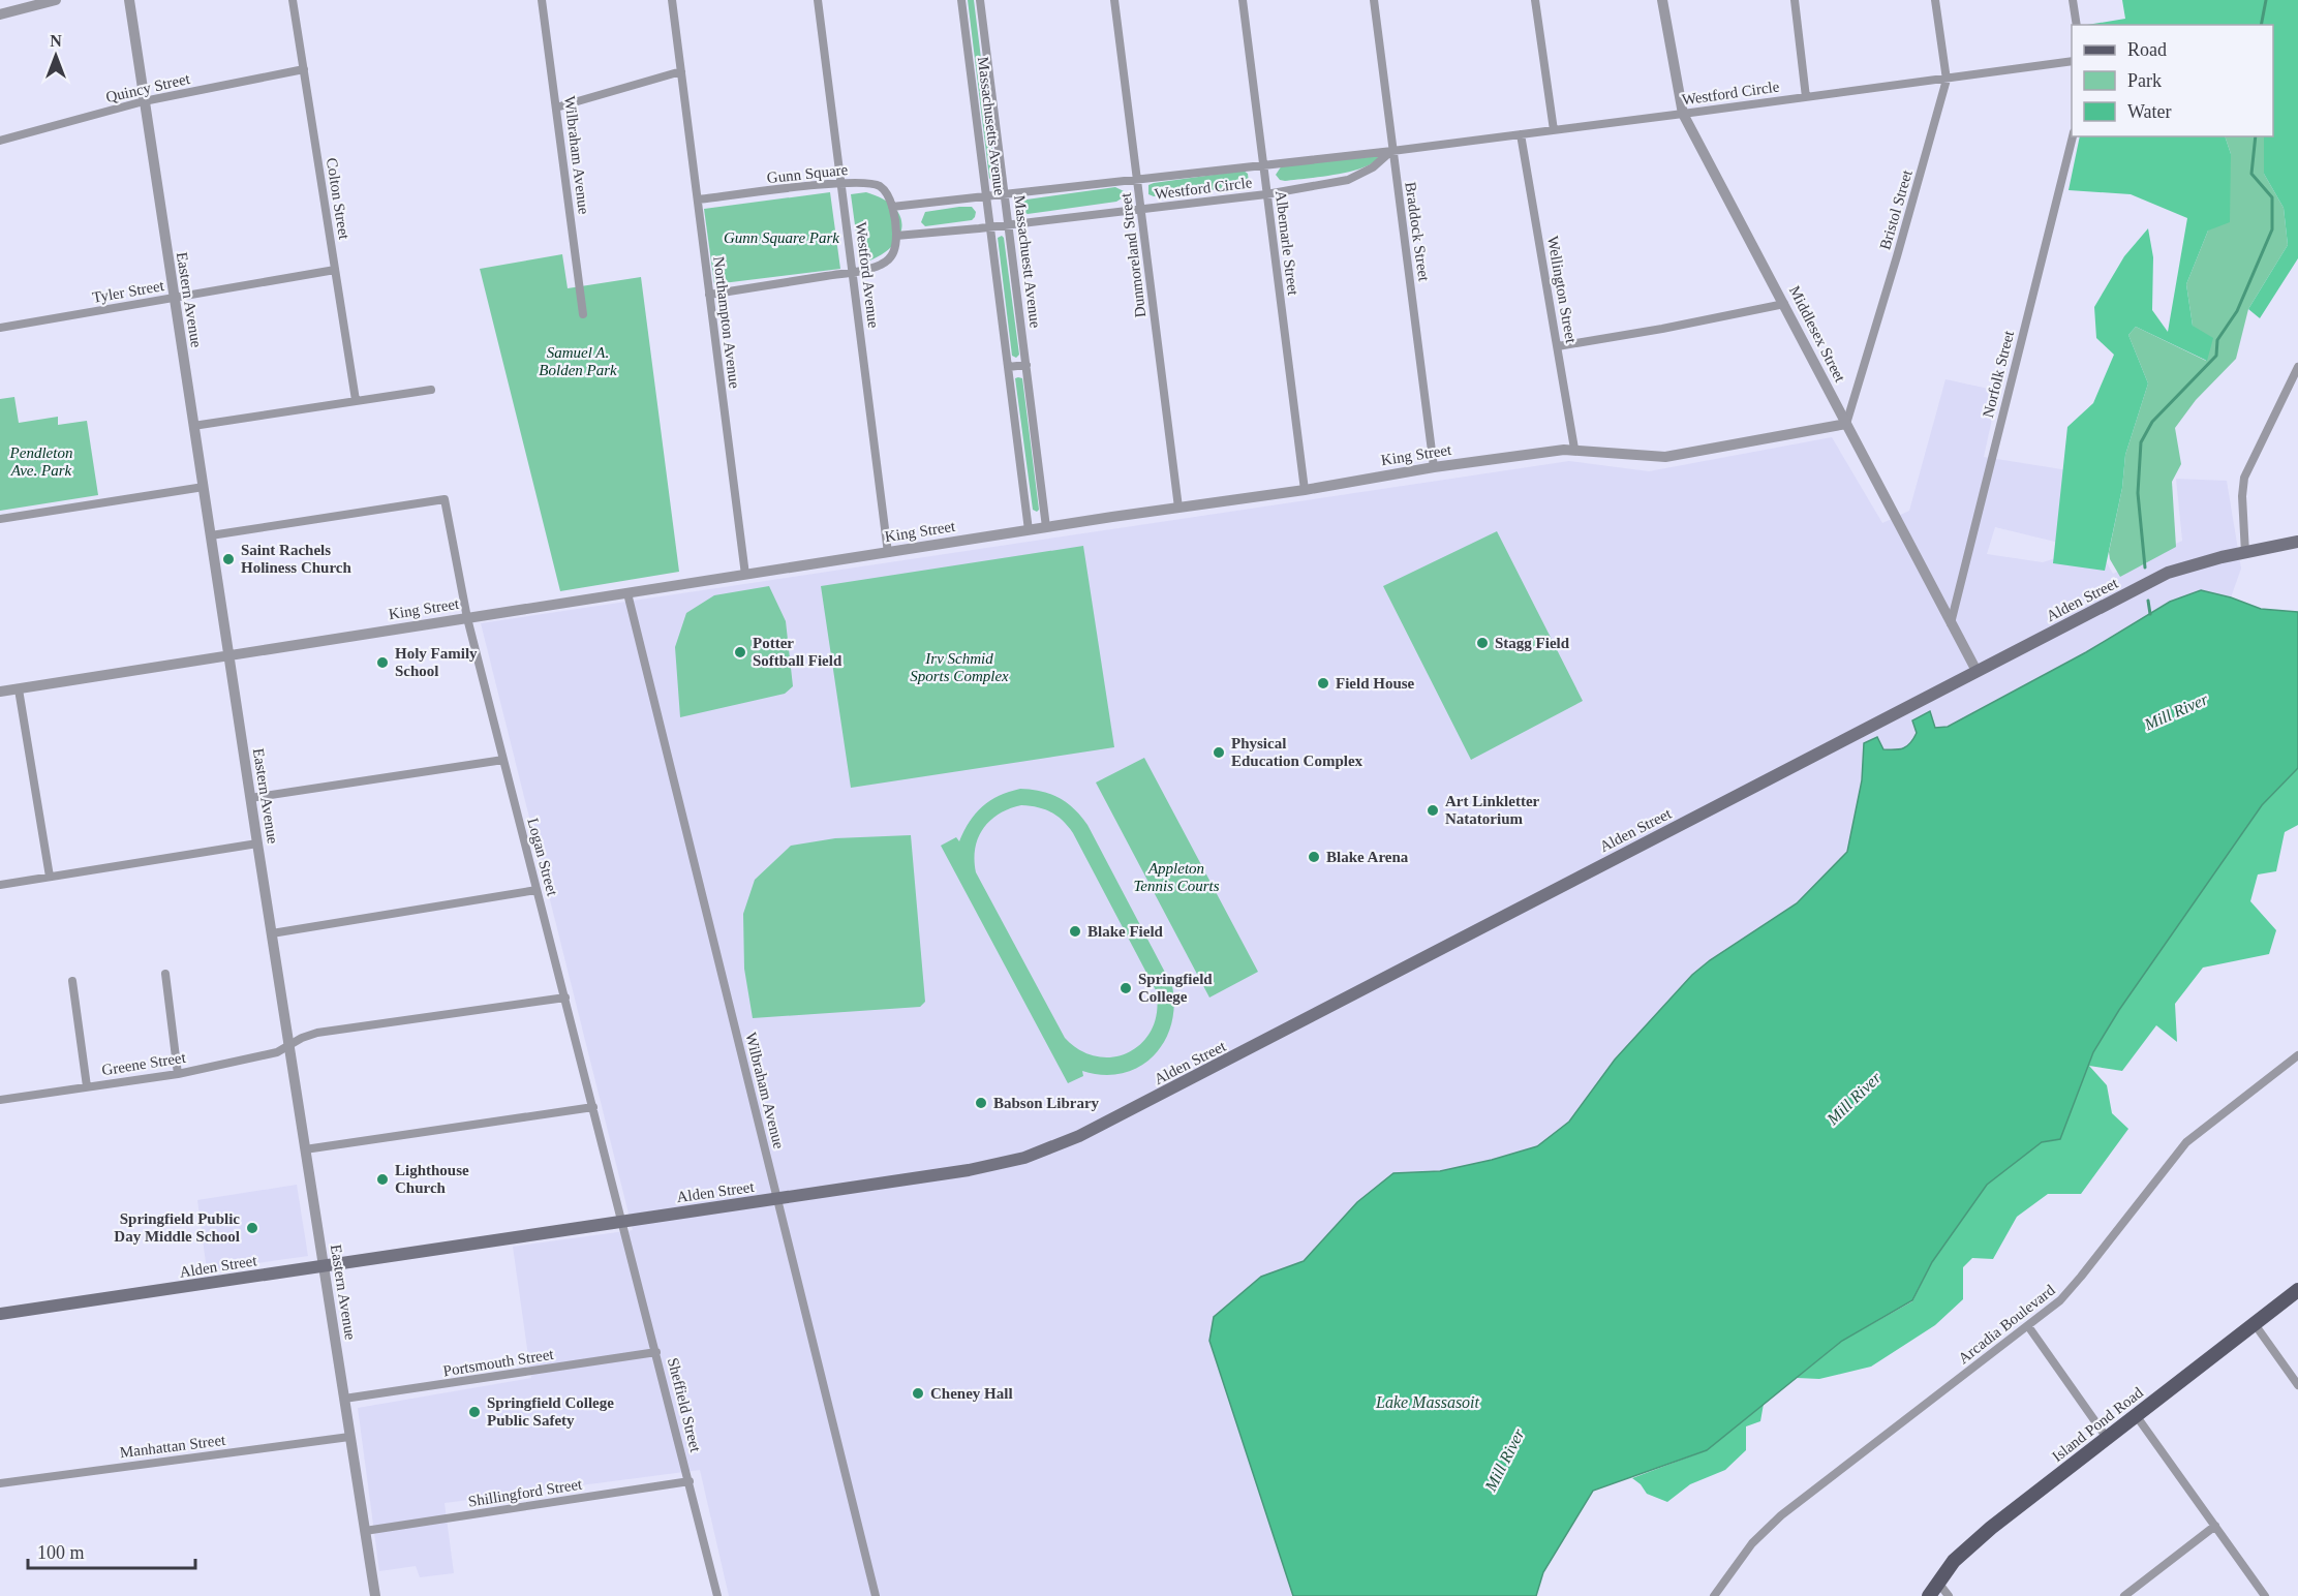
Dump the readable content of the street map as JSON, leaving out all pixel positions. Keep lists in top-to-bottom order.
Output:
{
  "streets": {
    "main road": ["Alden Street", "Island Pond Road"],
    "street": [
      "Quincy Street",
      "Westford Circle",
      "Massachusetts Avenue",
      "Wilbraham Avenue",
      "Gunn Square",
      "Colton Street",
      "Bristol Street",
      "Braddock Street",
      "Albemarle Street",
      "Dunmoreland Street",
      "Massachuestt Avenue",
      "Westford Avenue",
      "Wellington Street",
      "Tyler Street",
      "Eastern Avenue",
      "Northampton Avenue",
      "Middlesex Street",
      "Norfolk Street",
      "King Street",
      "Logan Street",
      "Greene Street",
      "Arcadia Boulevard",
      "Portsmouth Street",
      "Sheffield Street",
      "Manhattan Street",
      "Shillingford Street"
    ]
  },
  "crossings": [
    ["Quincy Street", "Colton Street"],
    ["Quincy Street", "Eastern Avenue"],
    ["Westford Circle", "Massachusetts Avenue"],
    ["Westford Circle", "Gunn Square"],
    ["Westford Circle", "Bristol Street"],
    ["Westford Circle", "Braddock Street"],
    ["Westford Circle", "Albemarle Street"],
    ["Westford Circle", "Dunmoreland Street"],
    ["Westford Circle", "Massachuestt Avenue"],
    ["Westford Circle", "Wellington Street"],
    ["Westford Circle", "Middlesex Street"],
    ["Massachusetts Avenue", "King Street"],
    ["Wilbraham Avenue", "King Street"],
    ["Wilbraham Avenue", "Alden Street"],
    ["Gunn Square", "Westford Avenue"],
    ["Gunn Square", "Northampton Avenue"],
    ["Colton Street", "Tyler Street"],
    ["Bristol Street", "Middlesex Street"],
    ["Bristol Street", "King Street"],
    ["Braddock Street", "King Street"],
    ["Albemarle Street", "King Street"],
    ["Dunmoreland Street", "King Street"],
    ["Massachuestt Avenue", "King Street"],
    ["Westford Avenue", "King Street"],
    ["Wellington Street", "King Street"],
    ["Tyler Street", "Eastern Avenue"],
    ["Eastern Avenue", "King Street"],
    ["Eastern Avenue", "Alden Street"],
    ["Eastern Avenue", "Logan Street"],
    ["Eastern Avenue", "Greene Street"],
    ["Eastern Avenue", "Portsmouth Street"],
    ["Eastern Avenue", "Manhattan Street"],
    ["Eastern Avenue", "Shillingford Street"],
    ["Northampton Avenue", "King Street"],
    ["Middlesex Street", "Norfolk Street"],
    ["Middlesex Street", "King Street"],
    ["Middlesex Street", "Alden Street"],
    ["King Street", "Logan Street"],
    ["Alden Street", "Logan Street"],
    ["Alden Street", "Sheffield Street"],
    ["Logan Street", "Greene Street"],
    ["Logan Street", "Sheffield Street"],
    ["Portsmouth Street", "Sheffield Street"],
    ["Sheffield Street", "Shillingford Street"]
  ],
  "water": ["Mill River", "Lake Massasoit"],
  "parks": [
    "Gunn Square Park",
    "Samuel A. Bolden Park",
    "Pendleton Ave. Park",
    "Irv Schmid Sports Complex",
    "Appleton Tennis Courts"
  ],
  "places": [
    "Saint Rachels Holiness Church",
    "Stagg Field",
    "Potter Softball Field",
    "Holy Family School",
    "Field House",
    "Physical Education Complex",
    "Art Linkletter Natatorium",
    "Blake Arena",
    "Blake Field",
    "Springfield College",
    "Babson Library",
    "Lighthouse Church",
    "Springfield Public Day Middle School",
    "Cheney Hall",
    "Springfield College Public Safety"
  ],
  "legend": ["Road", "Park", "Water"],
  "scale_bar": "100 m",
  "north": "top"
}
